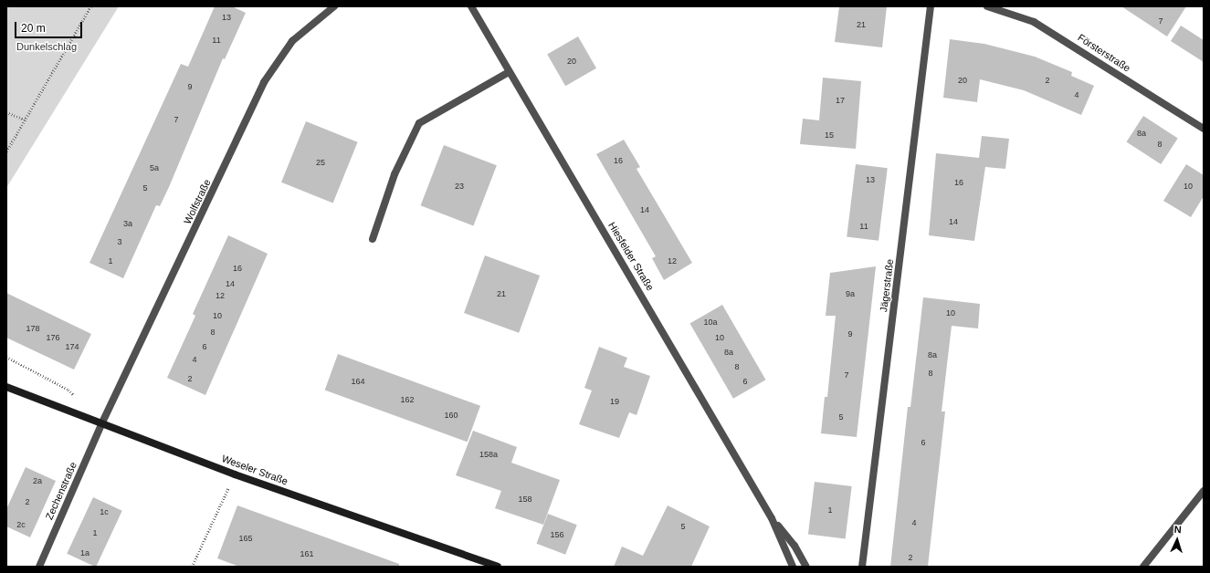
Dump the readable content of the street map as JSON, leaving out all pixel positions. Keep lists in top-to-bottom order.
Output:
{
  "streets": {
    "main road": ["Weseler Straße"],
    "street": [
      "Försterstraße",
      "Wolfstraße",
      "Hiesfelder Straße",
      "Jägerstraße",
      "Zechenstraße"
    ]
  },
  "crossings": [
    ["Wolfstraße", "Weseler Straße"],
    ["Wolfstraße", "Zechenstraße"],
    ["Weseler Straße", "Zechenstraße"]
  ],
  "parks": ["Dunkelschlag"],
  "house_numbers": [
    "13",
    "7",
    "21",
    "11",
    "20",
    "20",
    "2",
    "9",
    "4",
    "17",
    "7",
    "8a",
    "15",
    "8",
    "16",
    "25",
    "5a",
    "13",
    "16",
    "23",
    "10",
    "5",
    "14",
    "14",
    "3a",
    "11",
    "3",
    "1",
    "12",
    "16",
    "14",
    "21",
    "9a",
    "12",
    "10",
    "10",
    "10a",
    "178",
    "8",
    "9",
    "176",
    "10",
    "174",
    "6",
    "8a",
    "8a",
    "4",
    "8",
    "8",
    "7",
    "2",
    "164",
    "6",
    "162",
    "19",
    "160",
    "5",
    "6",
    "158a",
    "2a",
    "158",
    "2",
    "1",
    "1c",
    "4",
    "2c",
    "5",
    "1",
    "156",
    "165",
    "1a",
    "161",
    "2"
  ],
  "scale_bar": "20 m",
  "north": "top"
}
